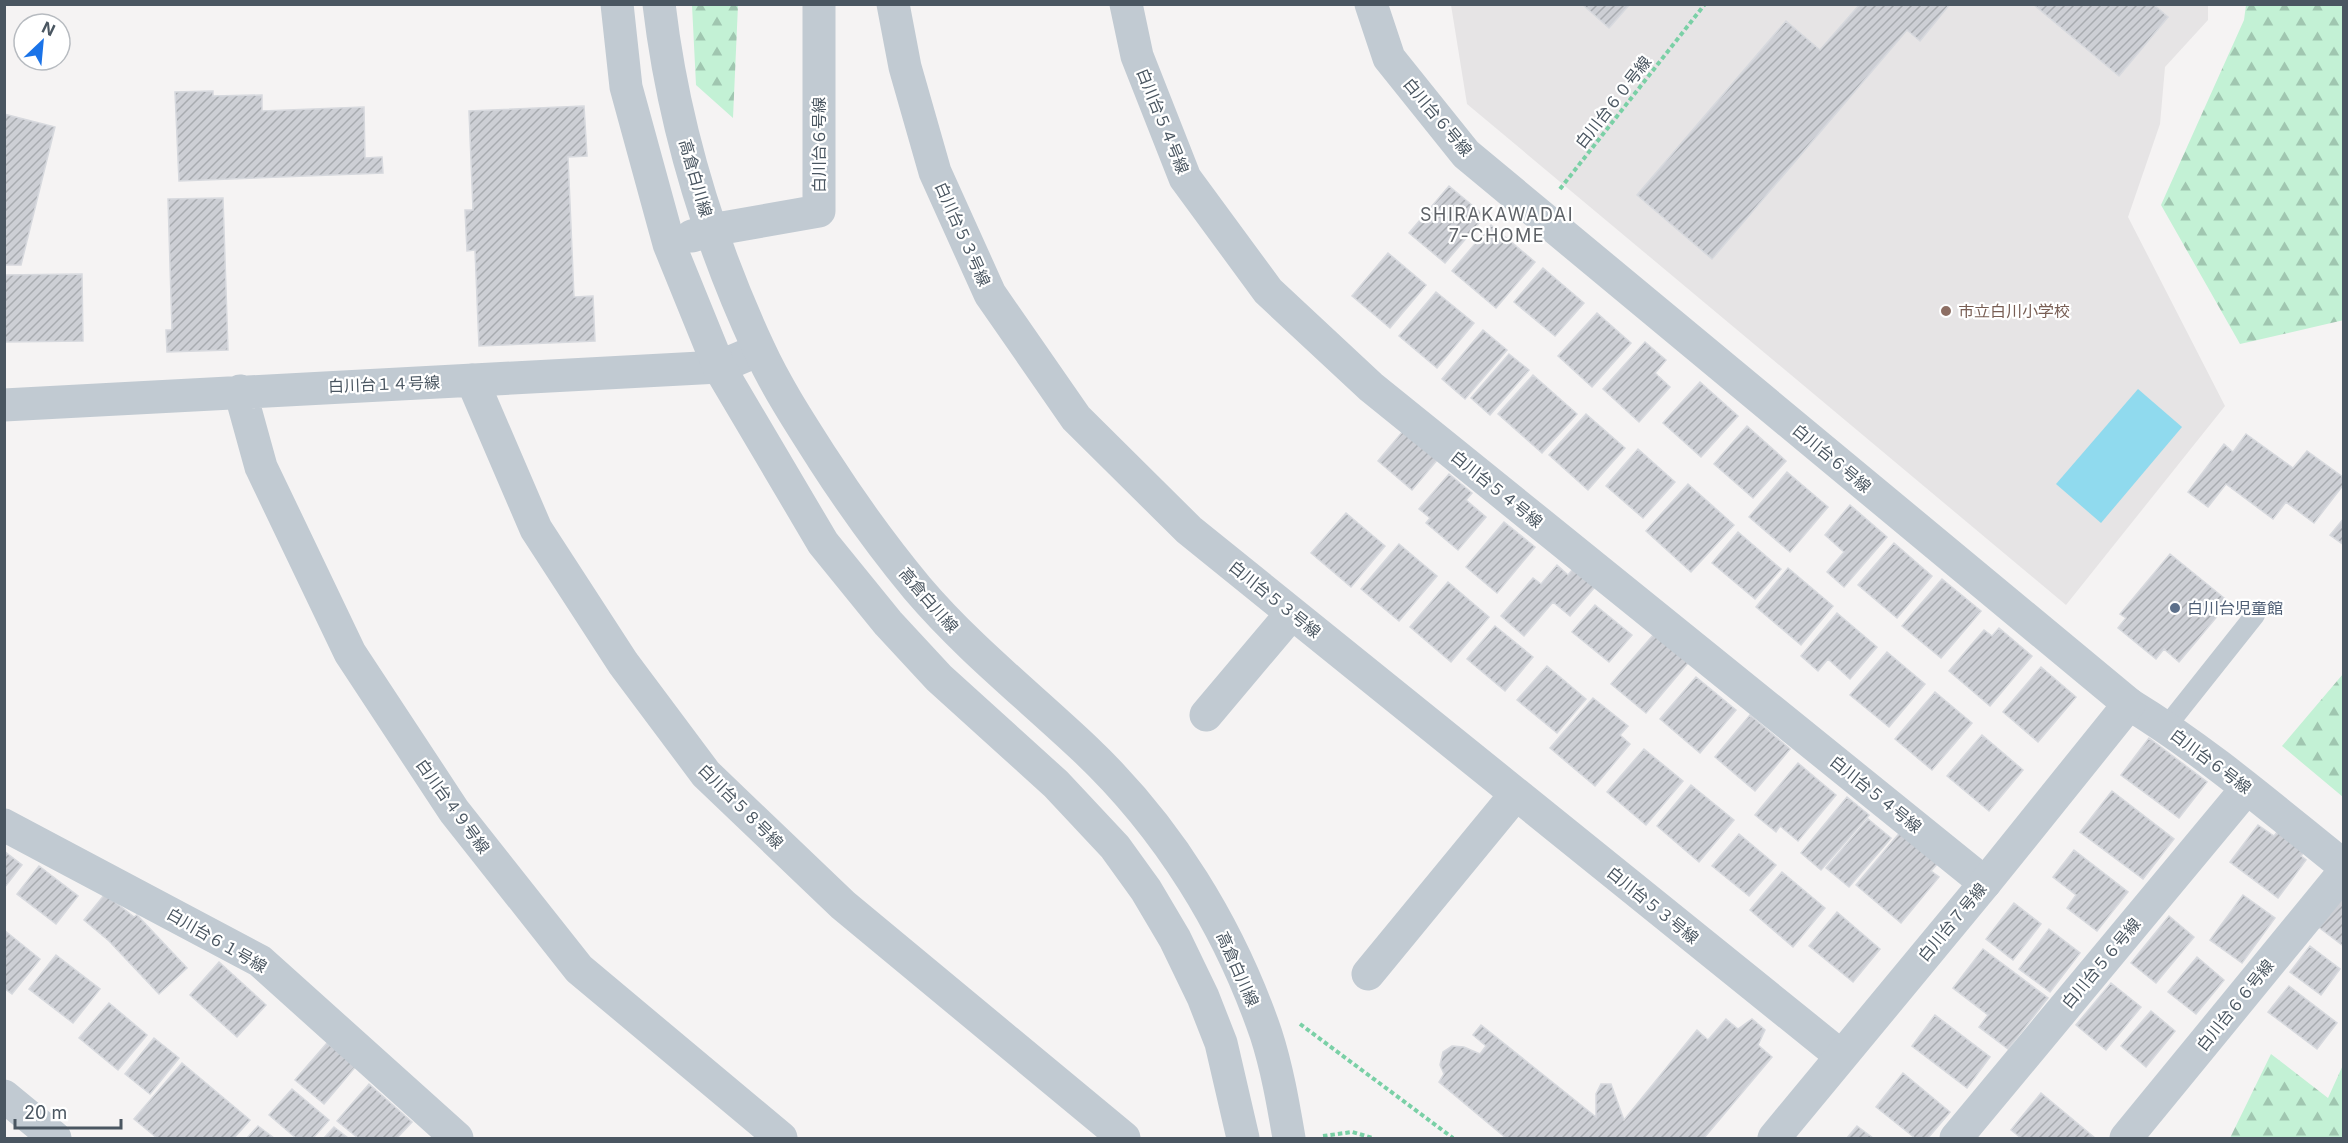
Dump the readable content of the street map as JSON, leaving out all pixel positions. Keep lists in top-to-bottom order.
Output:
{
  "streets": {
    "street": [
      "白川台６号線",
      "白川台５４号線",
      "高倉白川線",
      "白川台５３号線",
      "白川台１４号線",
      "白川台４９号線",
      "白川台５８号線",
      "白川台７号線",
      "白川台６１号線",
      "白川台５６号線",
      "白川台６６号線"
    ],
    "path": ["白川台６０号線"]
  },
  "crossings": [
    ["白川台６０号線", "白川台６号線"],
    ["白川台６号線", "高倉白川線"],
    ["白川台６号線", "白川台７号線"],
    ["白川台６号線", "白川台５６号線"],
    ["白川台５４号線", "白川台７号線"],
    ["高倉白川線", "白川台１４号線"],
    ["白川台５３号線", "白川台７号線"],
    ["白川台１４号線", "白川台４９号線"],
    ["白川台１４号線", "白川台５８号線"]
  ],
  "districts": ["SHIRAKAWADAI 7-CHOME"],
  "places": ["市立白川小学校", "白川台児童館"],
  "scale_bar": "20 m",
  "north": "top right"
}
